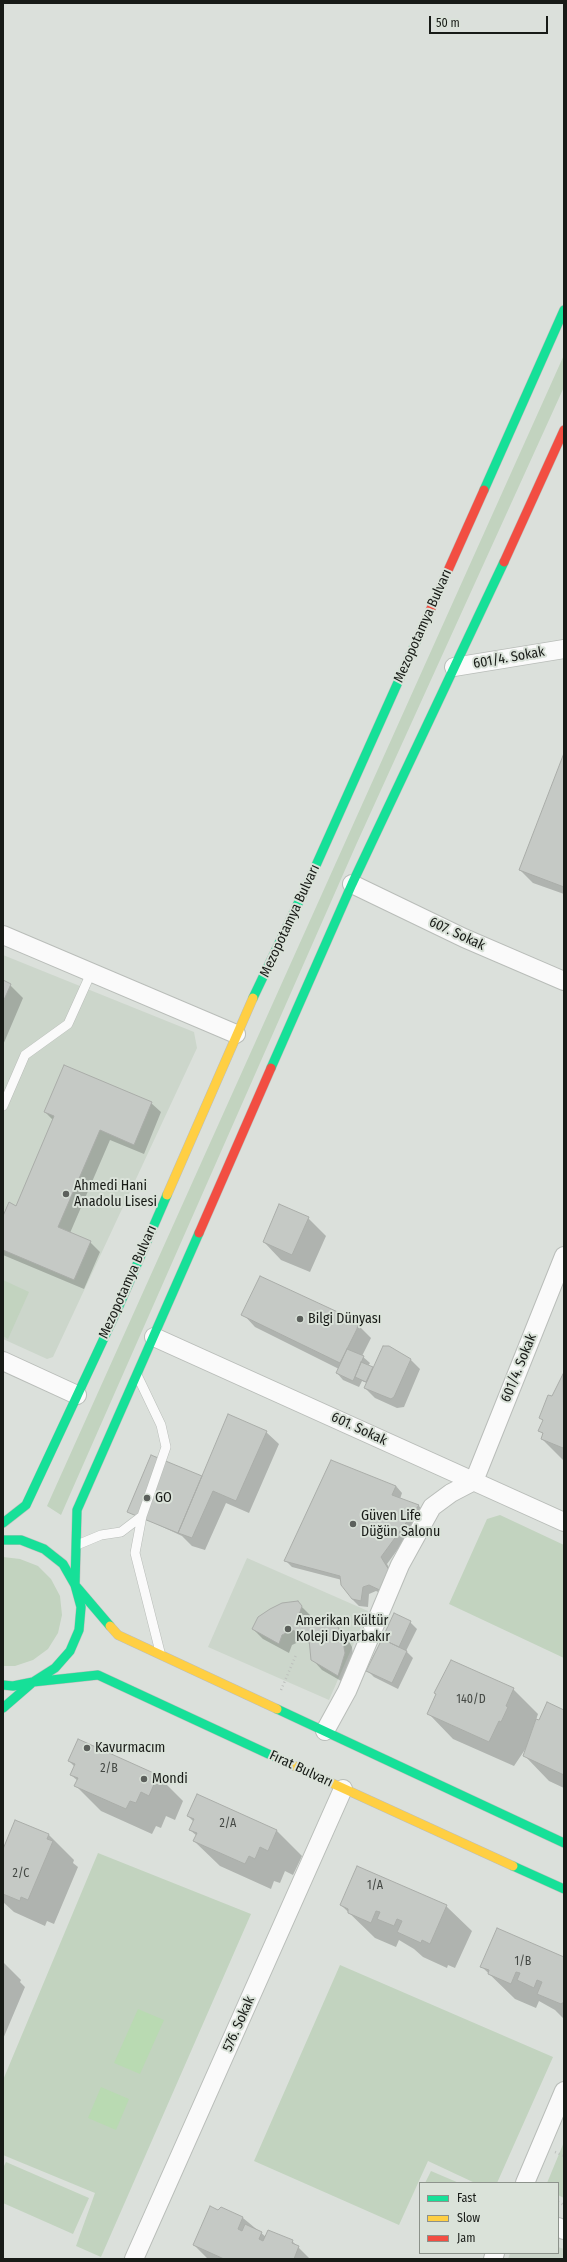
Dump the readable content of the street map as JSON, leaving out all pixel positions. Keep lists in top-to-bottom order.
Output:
{
  "streets": {
    "main road": ["Mezopotamya Bulvarı", "Fırat Bulvarı"],
    "street": [
      "601/4. Sokak",
      "607. Sokak",
      "601. Sokak",
      "576. Sokak"
    ]
  },
  "crossings": [
    ["601/4. Sokak", "601. Sokak"],
    ["Fırat Bulvarı", "576. Sokak"]
  ],
  "places": [
    "Ahmedi Hani Anadolu Lisesi",
    "Bilgi Dünyası",
    "GO",
    "Güven Life Düğün Salonu",
    "Amerikan Kültür Koleji Diyarbakır",
    "Kavurmacım",
    "Mondi"
  ],
  "house_numbers": [
    "140/D",
    "2/B",
    "2/A",
    "2/C",
    "1/A",
    "1/B"
  ],
  "legend": ["Fast", "Slow", "Jam"],
  "scale_bar": "50 m"
}
